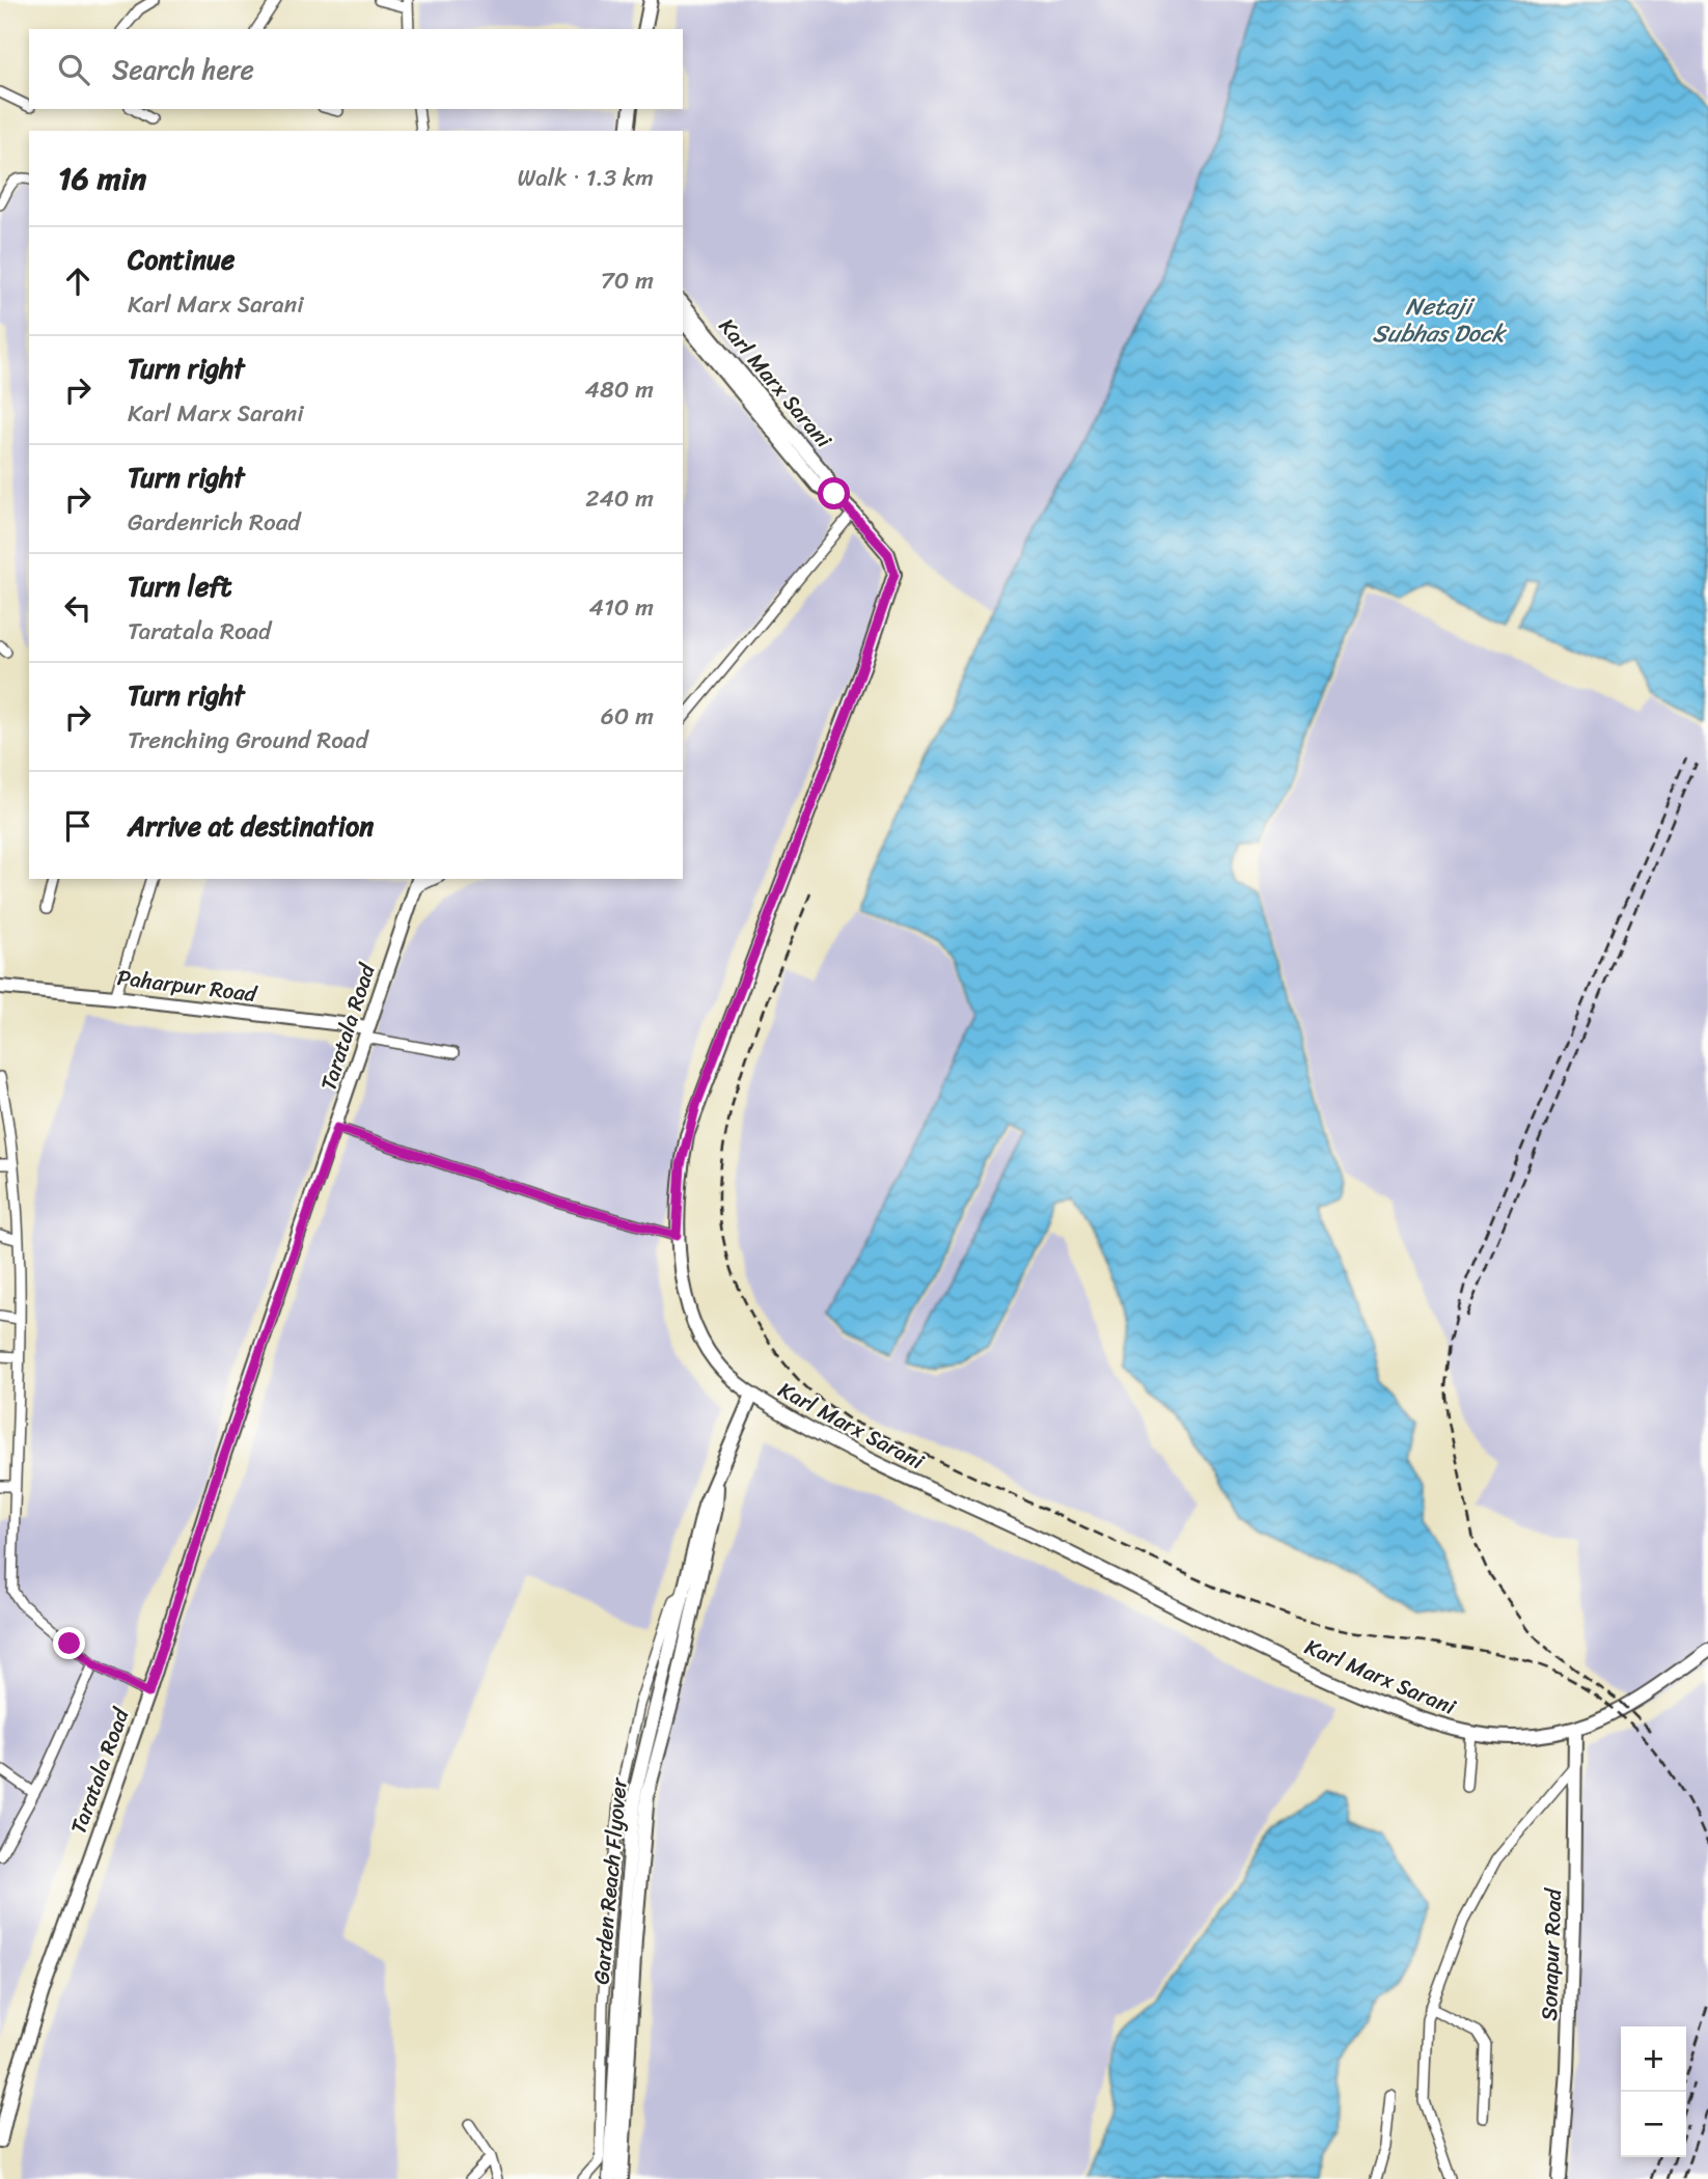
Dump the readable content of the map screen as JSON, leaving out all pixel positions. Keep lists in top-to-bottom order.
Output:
{
  "streets": {
    "main road": [
      "Karl Marx Sarani",
      "Paharpur Road",
      "Taratala Road",
      "Garden Reach Flyover",
      "Sonapur Road"
    ]
  },
  "crossings": [
    ["Karl Marx Sarani", "Sonapur Road"],
    ["Paharpur Road", "Taratala Road"]
  ],
  "water": ["Netaji Subhas Dock"],
  "page": {
    "search": "Search here",
    "heading": ["16 min", "Walk · 1.3 km"],
    "list": [
      ["Continue", "Karl Marx Sarani", "70 m"],
      ["Turn right", "Karl Marx Sarani", "480 m"],
      ["Turn right", "Gardenrich Road", "240 m"],
      ["Turn left", "Taratala Road", "410 m"],
      ["Turn right", "Trenching Ground Road", "60 m"],
      "Arrive at destination"
    ],
    "map_buttons": ["+", "−"]
  }
}
